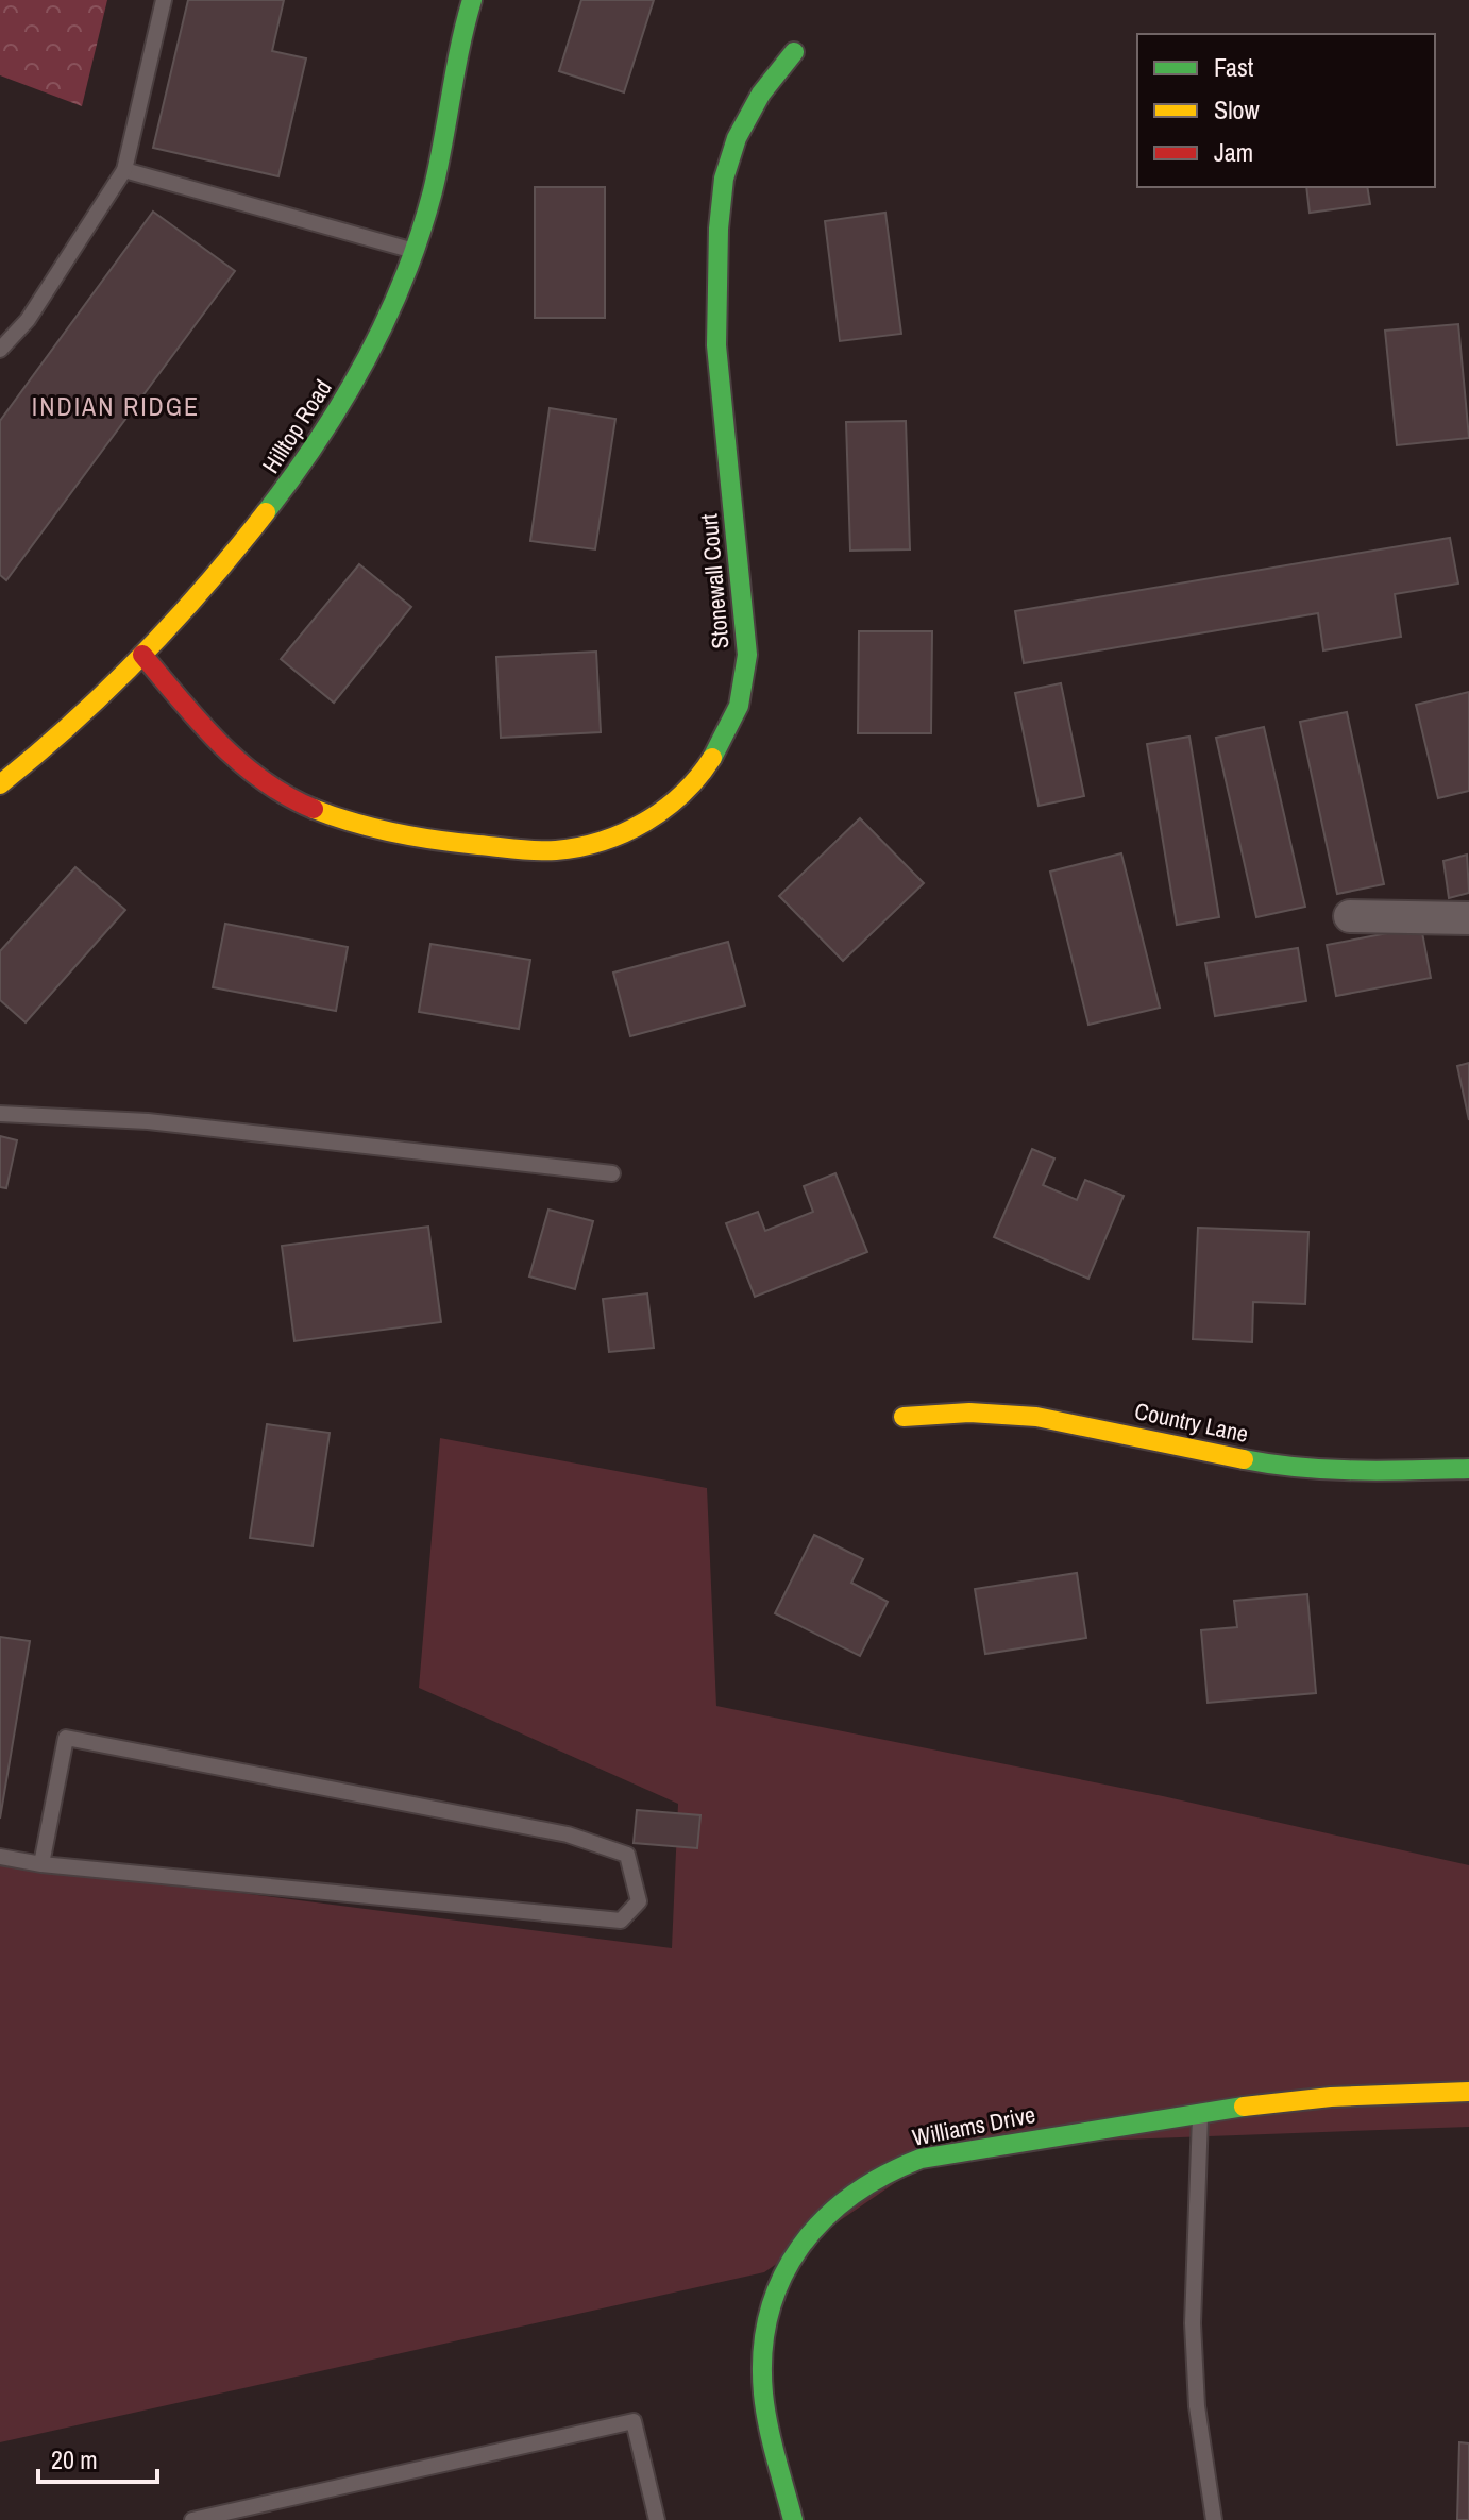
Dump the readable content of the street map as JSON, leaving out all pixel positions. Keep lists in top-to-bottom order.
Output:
{
  "streets": {
    "street": [
      "Hilltop Road",
      "Stonewall Court",
      "Country Lane",
      "Williams Drive"
    ]
  },
  "crossings": [
    ["Hilltop Road", "Stonewall Court"]
  ],
  "districts": ["INDIAN RIDGE"],
  "legend": ["Fast", "Slow", "Jam"],
  "scale_bar": "20 m"
}
